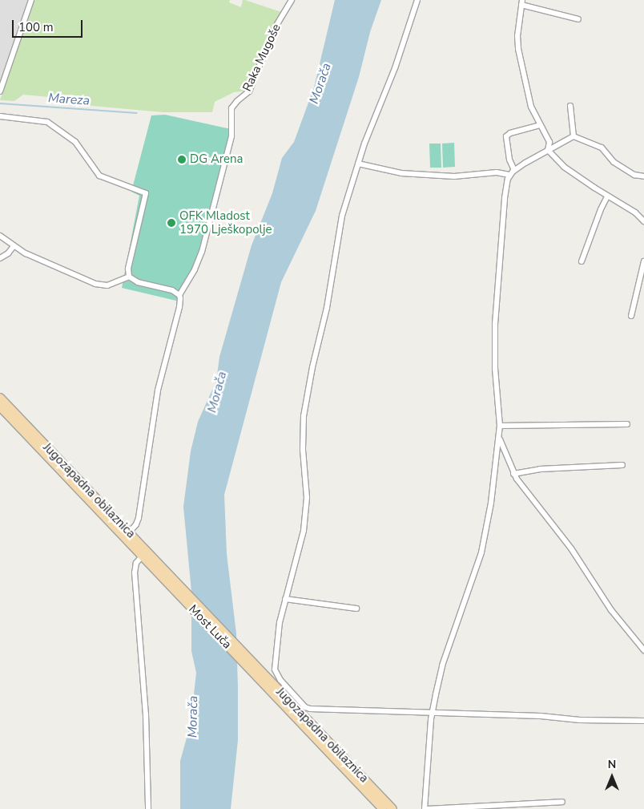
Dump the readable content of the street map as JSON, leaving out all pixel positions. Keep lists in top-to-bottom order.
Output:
{
  "streets": {
    "main road": ["Jugozapadna obilaznica", "Most Luča"],
    "street": ["Raka Mugoše"]
  },
  "crossings": [
    ["Jugozapadna obilaznica", "Most Luča"]
  ],
  "water": ["Morača", "Mareza"],
  "places": ["DG Arena", "OFK Mladost 1970 Lješkopolje"],
  "scale_bar": "100 m",
  "north": "top"
}
